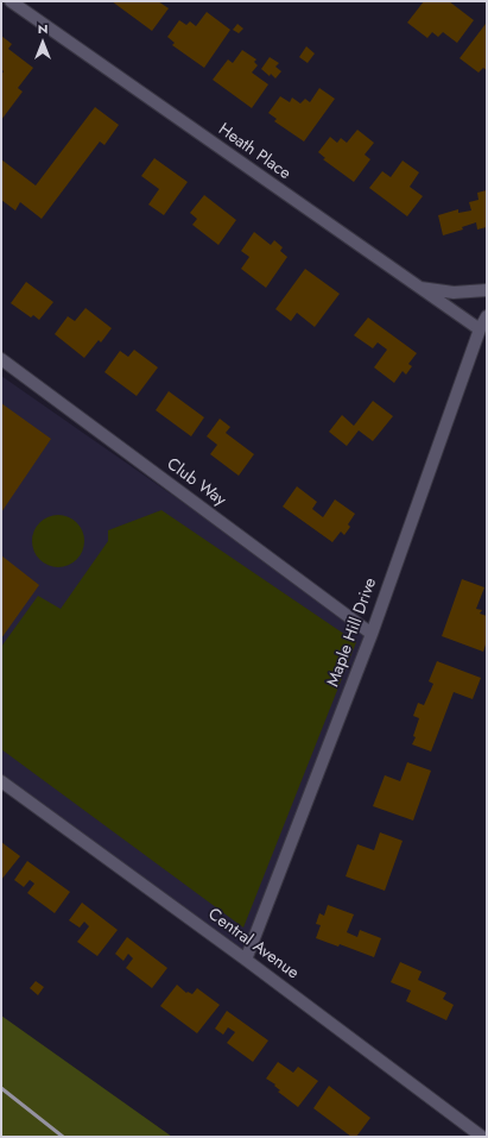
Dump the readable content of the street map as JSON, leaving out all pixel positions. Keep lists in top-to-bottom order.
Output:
{
  "streets": {
    "street": [
      "Heath Place",
      "Club Way",
      "Maple Hill Drive",
      "Central Avenue"
    ]
  },
  "crossings": [
    ["Heath Place", "Maple Hill Drive"],
    ["Club Way", "Maple Hill Drive"],
    ["Maple Hill Drive", "Central Avenue"]
  ],
  "north": "top"
}
